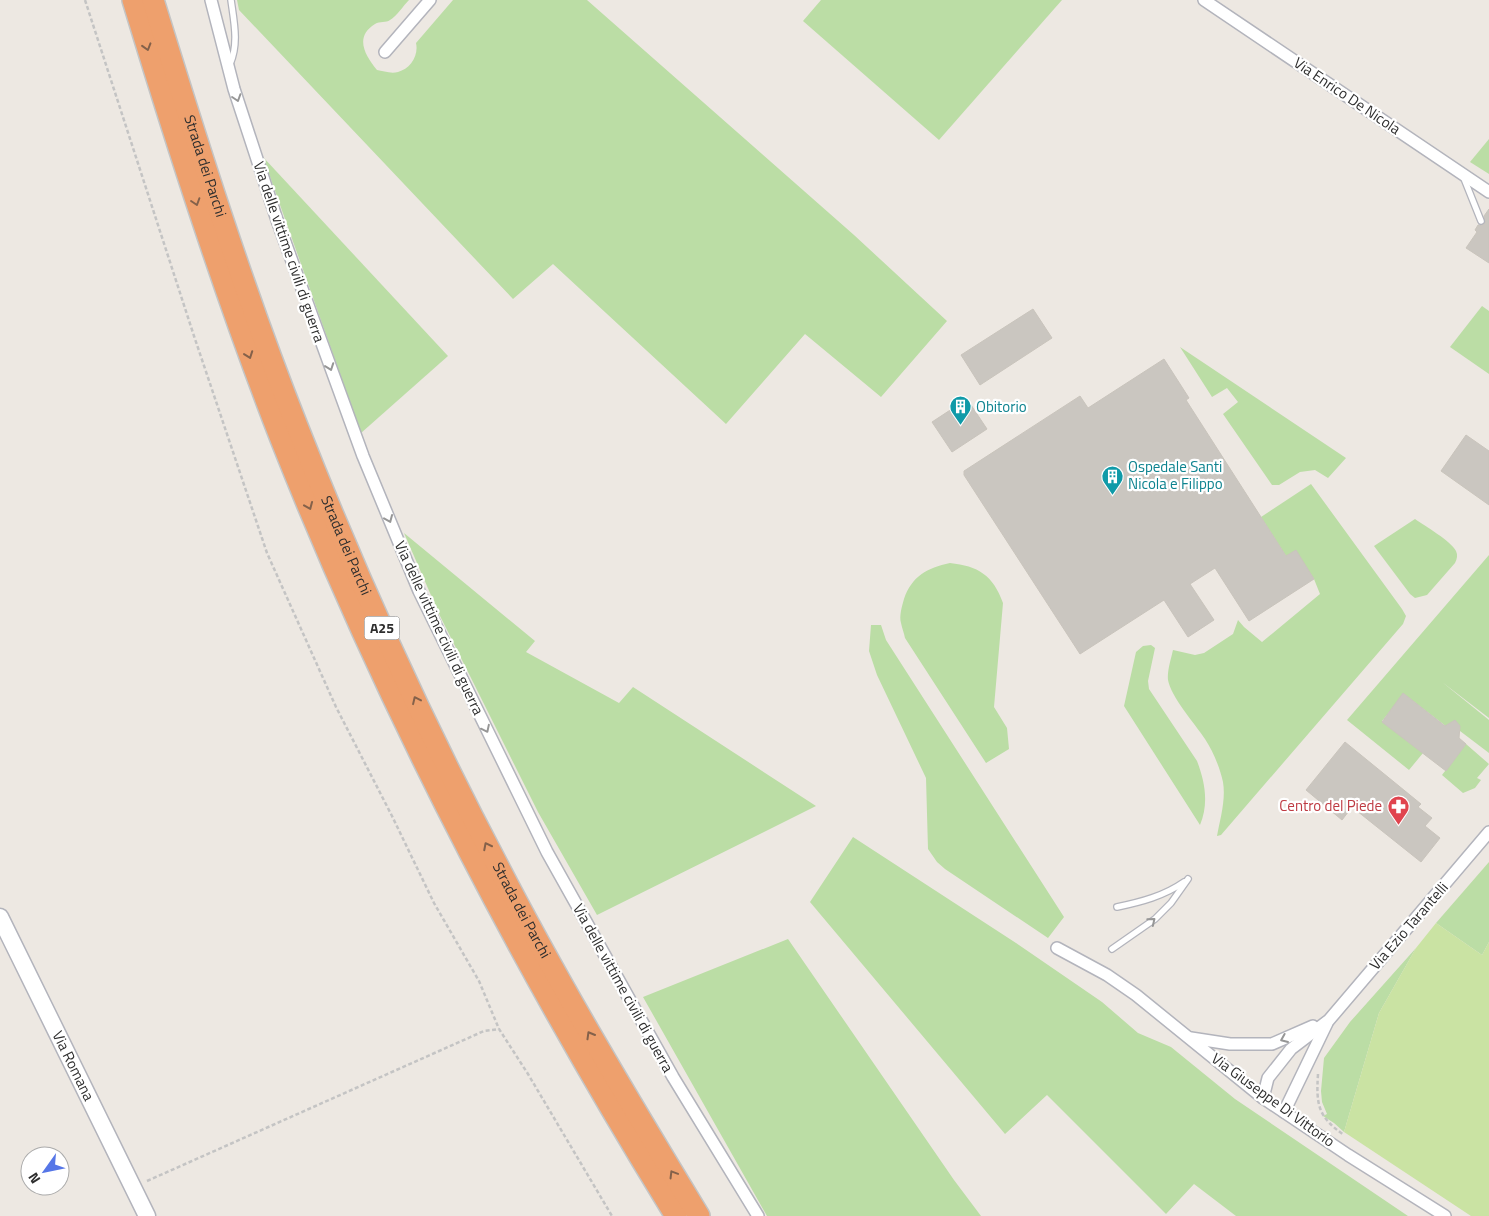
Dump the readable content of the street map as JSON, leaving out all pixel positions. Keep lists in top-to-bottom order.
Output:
{
  "streets": {
    "highway": ["Strada dei Parchi", "A25"],
    "main road": ["Via Romana"],
    "street": [
      "Via Enrico De Nicola",
      "Via delle vittime civili di guerra",
      "Via Ezio Tarantelli",
      "Via Giuseppe Di Vittorio"
    ]
  },
  "one_way": ["Via delle vittime civili di guerra"],
  "places": {
    "building": ["Obitorio", "Ospedale Santi Nicola e Filippo"],
    "pharmacy": ["Centro del Piede"]
  },
  "north": "bottom left"
}
